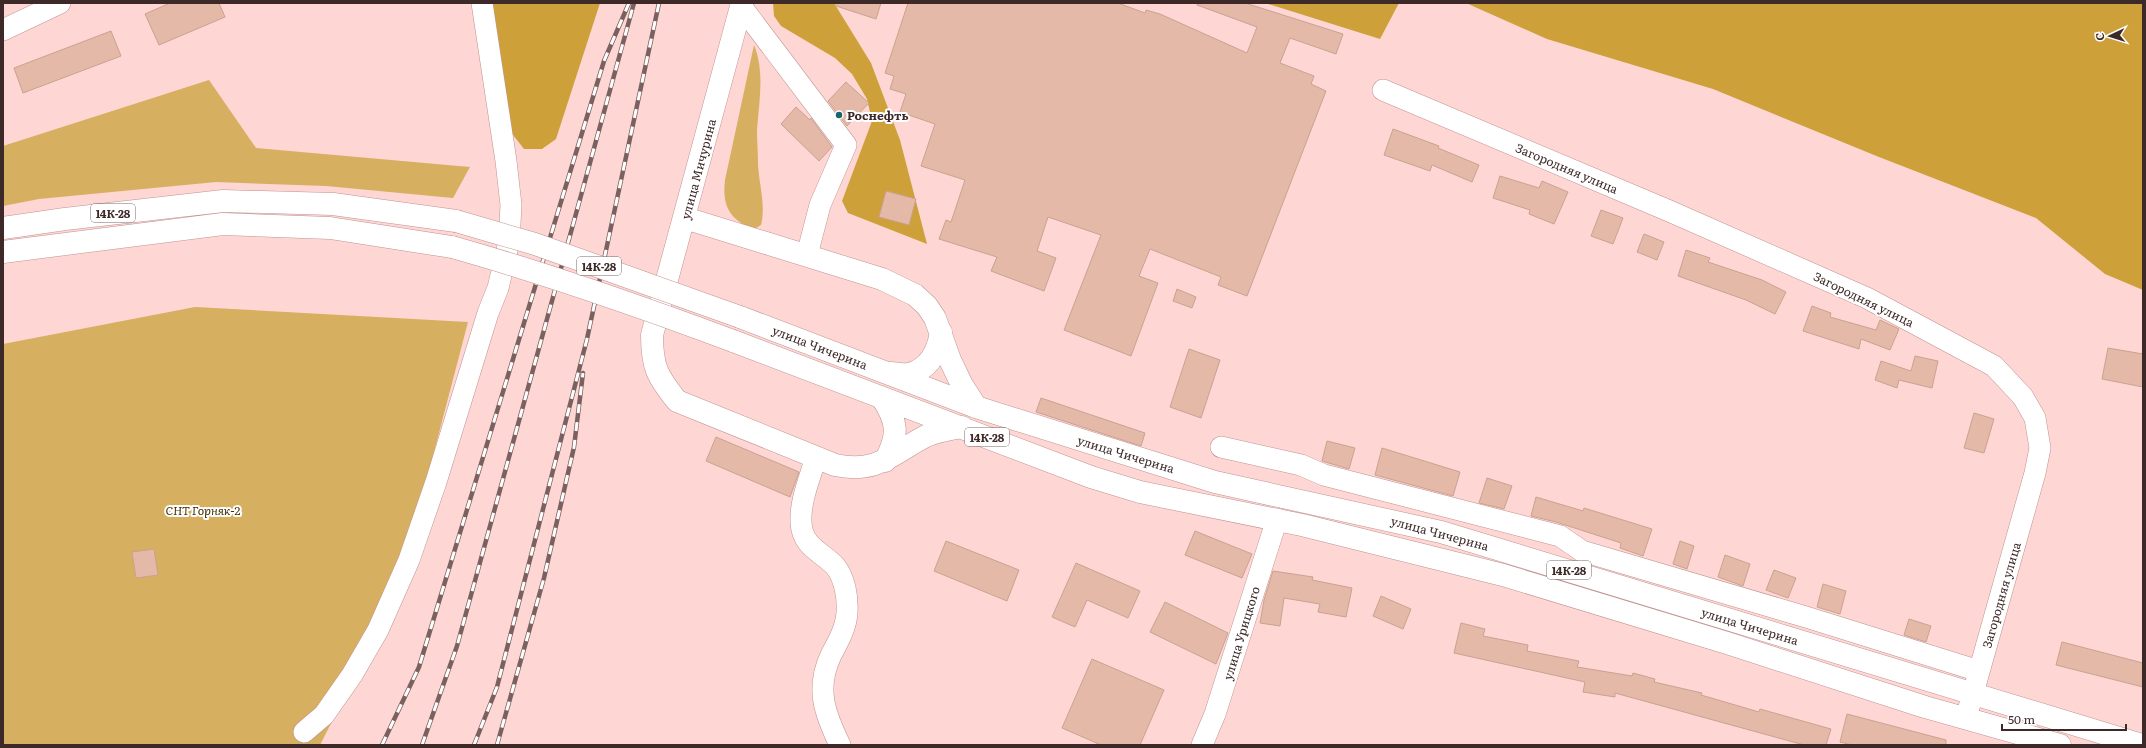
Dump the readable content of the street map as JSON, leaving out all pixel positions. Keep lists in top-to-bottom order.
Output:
{
  "streets": {
    "main road": ["улица Мичурина", "14К-28", "улица Чичерина"],
    "street": ["Загородняя улица", "улица Урицкого"]
  },
  "crossings": [
    ["Загородняя улица", "улица Чичерина"],
    ["улица Чичерина", "улица Урицкого"]
  ],
  "parks": ["СНТ Горняк-2"],
  "places": ["Роснефть"],
  "scale_bar": "50 m",
  "north": "left"
}
